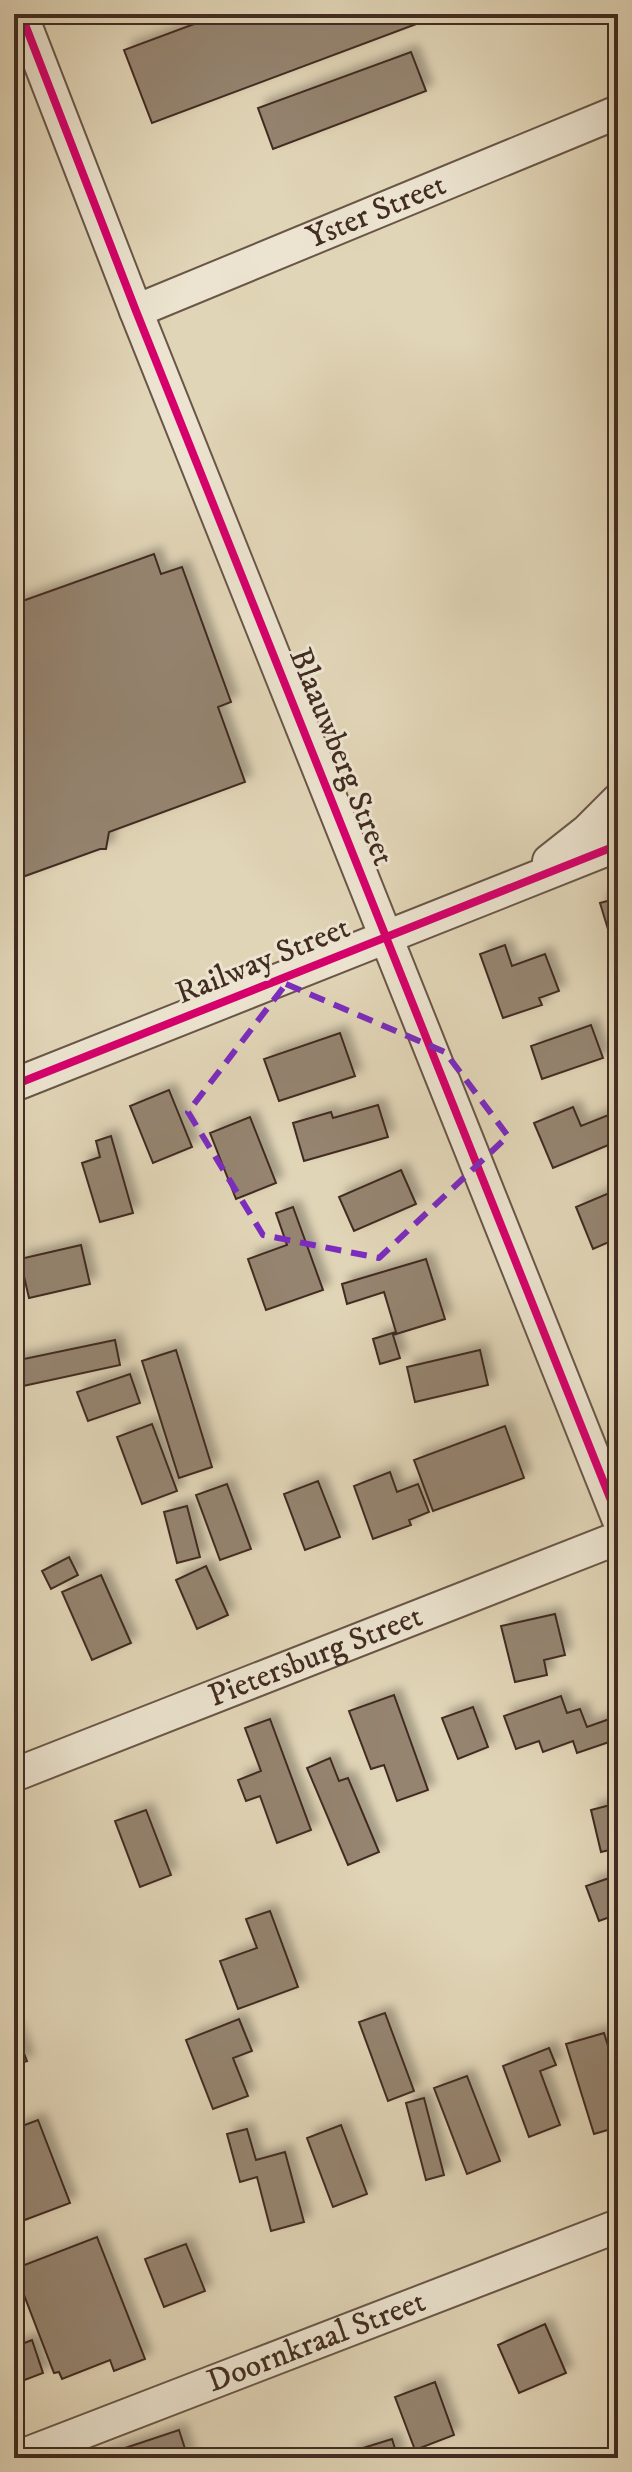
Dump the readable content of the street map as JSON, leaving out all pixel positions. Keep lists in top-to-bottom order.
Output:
{
  "streets": {
    "street": [
      "Yster Street",
      "Blaauwberg Street",
      "Railway Street",
      "Pietersburg Street",
      "Doornkraal Street"
    ]
  },
  "crossings": [
    ["Yster Street", "Blaauwberg Street"],
    ["Blaauwberg Street", "Railway Street"]
  ]
}
